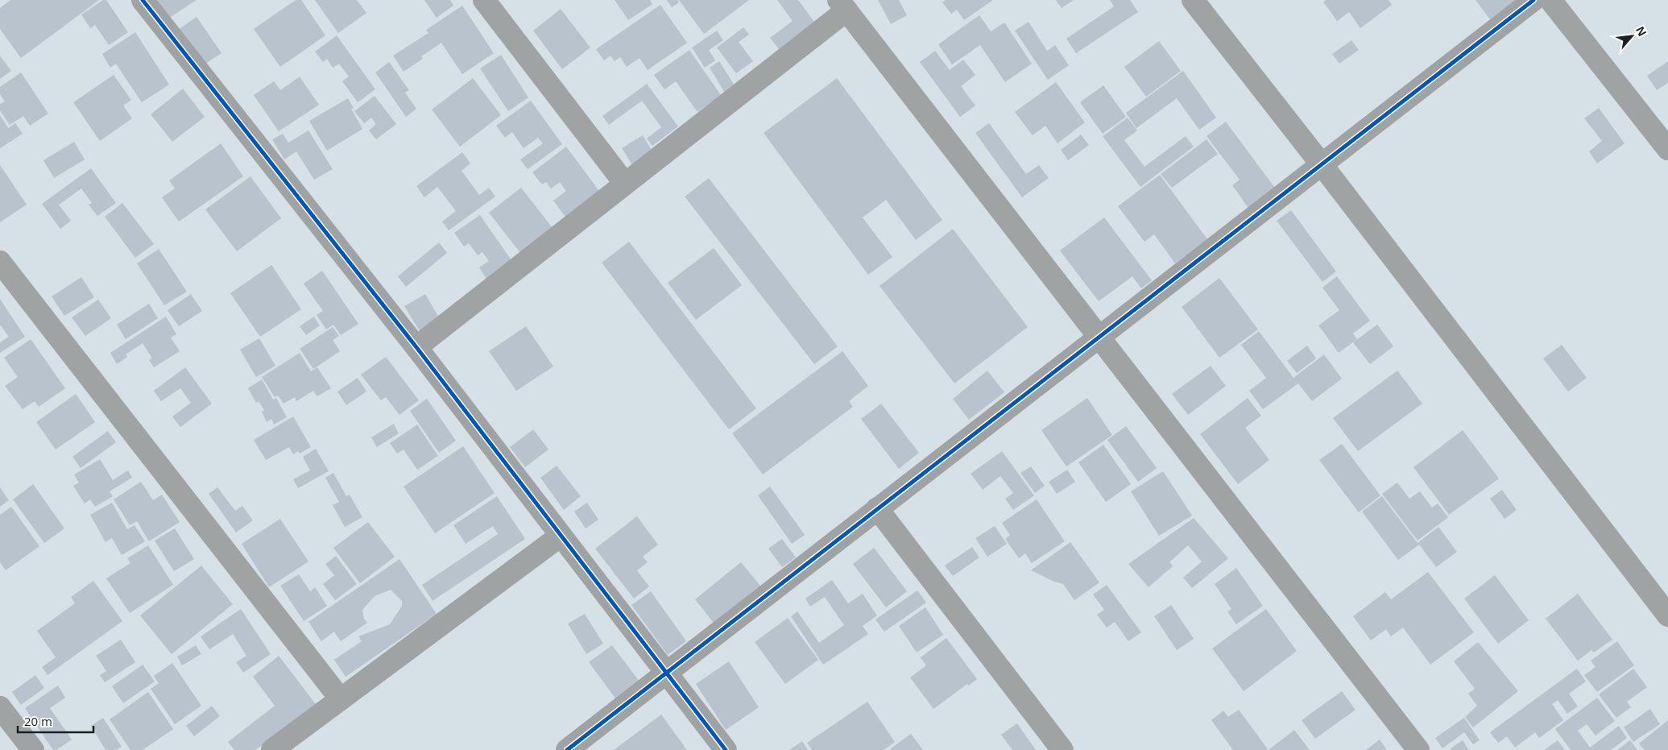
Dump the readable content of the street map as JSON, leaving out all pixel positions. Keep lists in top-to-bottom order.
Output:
{
  "scale_bar": "20 m",
  "north": "top right"
}
